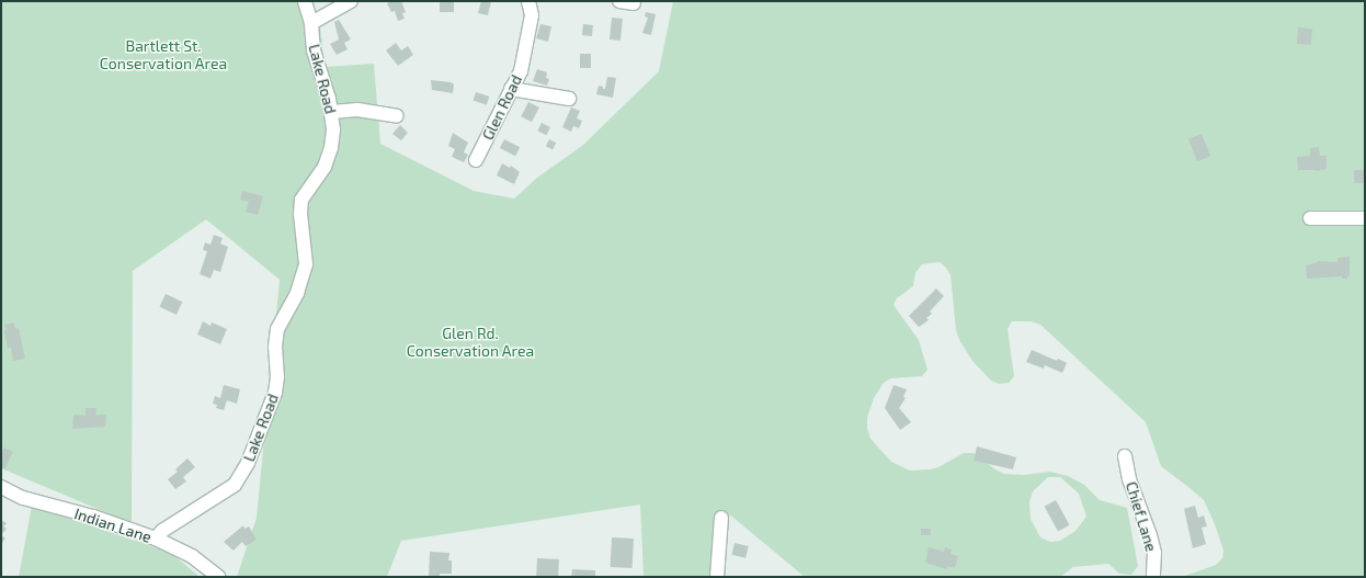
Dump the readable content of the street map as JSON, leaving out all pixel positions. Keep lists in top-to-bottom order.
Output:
{
  "streets": {
    "street": [
      "Lake Road",
      "Glen Road",
      "Chief Lane",
      "Indian Lane"
    ]
  },
  "crossings": [
    ["Lake Road", "Indian Lane"]
  ],
  "parks": ["Bartlett St. Conservation Area", "Glen Rd. Conservation Area"]
}
